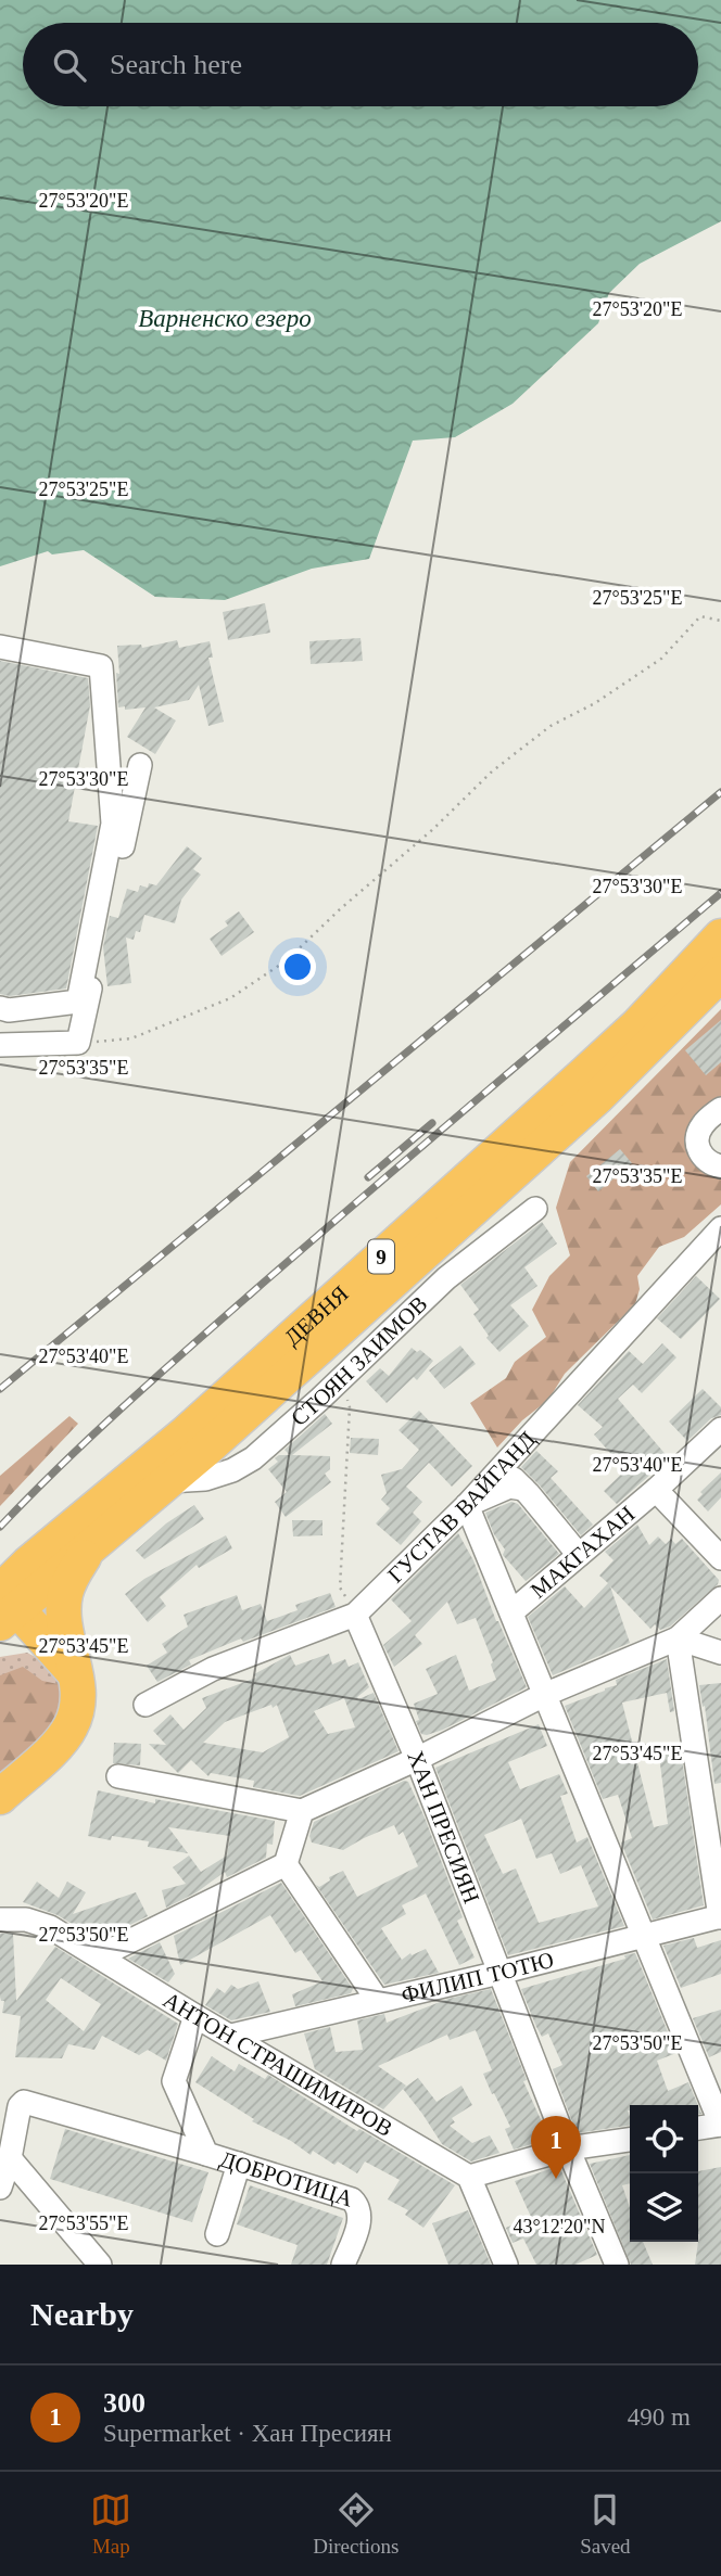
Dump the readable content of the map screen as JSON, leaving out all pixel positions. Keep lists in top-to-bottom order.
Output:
{
  "streets": {
    "highway": ["9", "ДЕВНЯ"],
    "street": [
      "СТОЯН ЗАИМОВ",
      "ГУСТАВ ВАЙГАНД",
      "МАКГАХАН",
      "ХАН ПРЕСИЯН",
      "ФИЛИП ТОТЮ",
      "АНТОН СТРАШИМИРОВ",
      "ДОБРОТИЦА"
    ]
  },
  "crossings": [
    ["ДЕВНЯ", "СТОЯН ЗАИМОВ"],
    ["ГУСТАВ ВАЙГАНД", "ХАН ПРЕСИЯН"],
    ["ХАН ПРЕСИЯН", "ФИЛИП ТОТЮ"],
    ["ФИЛИП ТОТЮ", "АНТОН СТРАШИМИРОВ"],
    ["АНТОН СТРАШИМИРОВ", "ДОБРОТИЦА"]
  ],
  "water": ["Варненско езеро"],
  "page": {
    "search": "Search here",
    "pins": "1",
    "heading": "Nearby",
    "list": [
      {
        "mark": "1",
        "name": "300",
        "note": "Supermarket · Хан Пресиян",
        "value": "490 m"
      }
    ],
    "nav": ["Map", "Directions", "Saved"]
  },
  "coordinates": [
    "27°53'20\"E",
    "27°53'25\"E",
    "27°53'30\"E",
    "27°53'35\"E",
    "27°53'40\"E",
    "27°53'45\"E",
    "27°53'50\"E",
    "27°53'55\"E",
    "43°12'20\"N"
  ]
}
